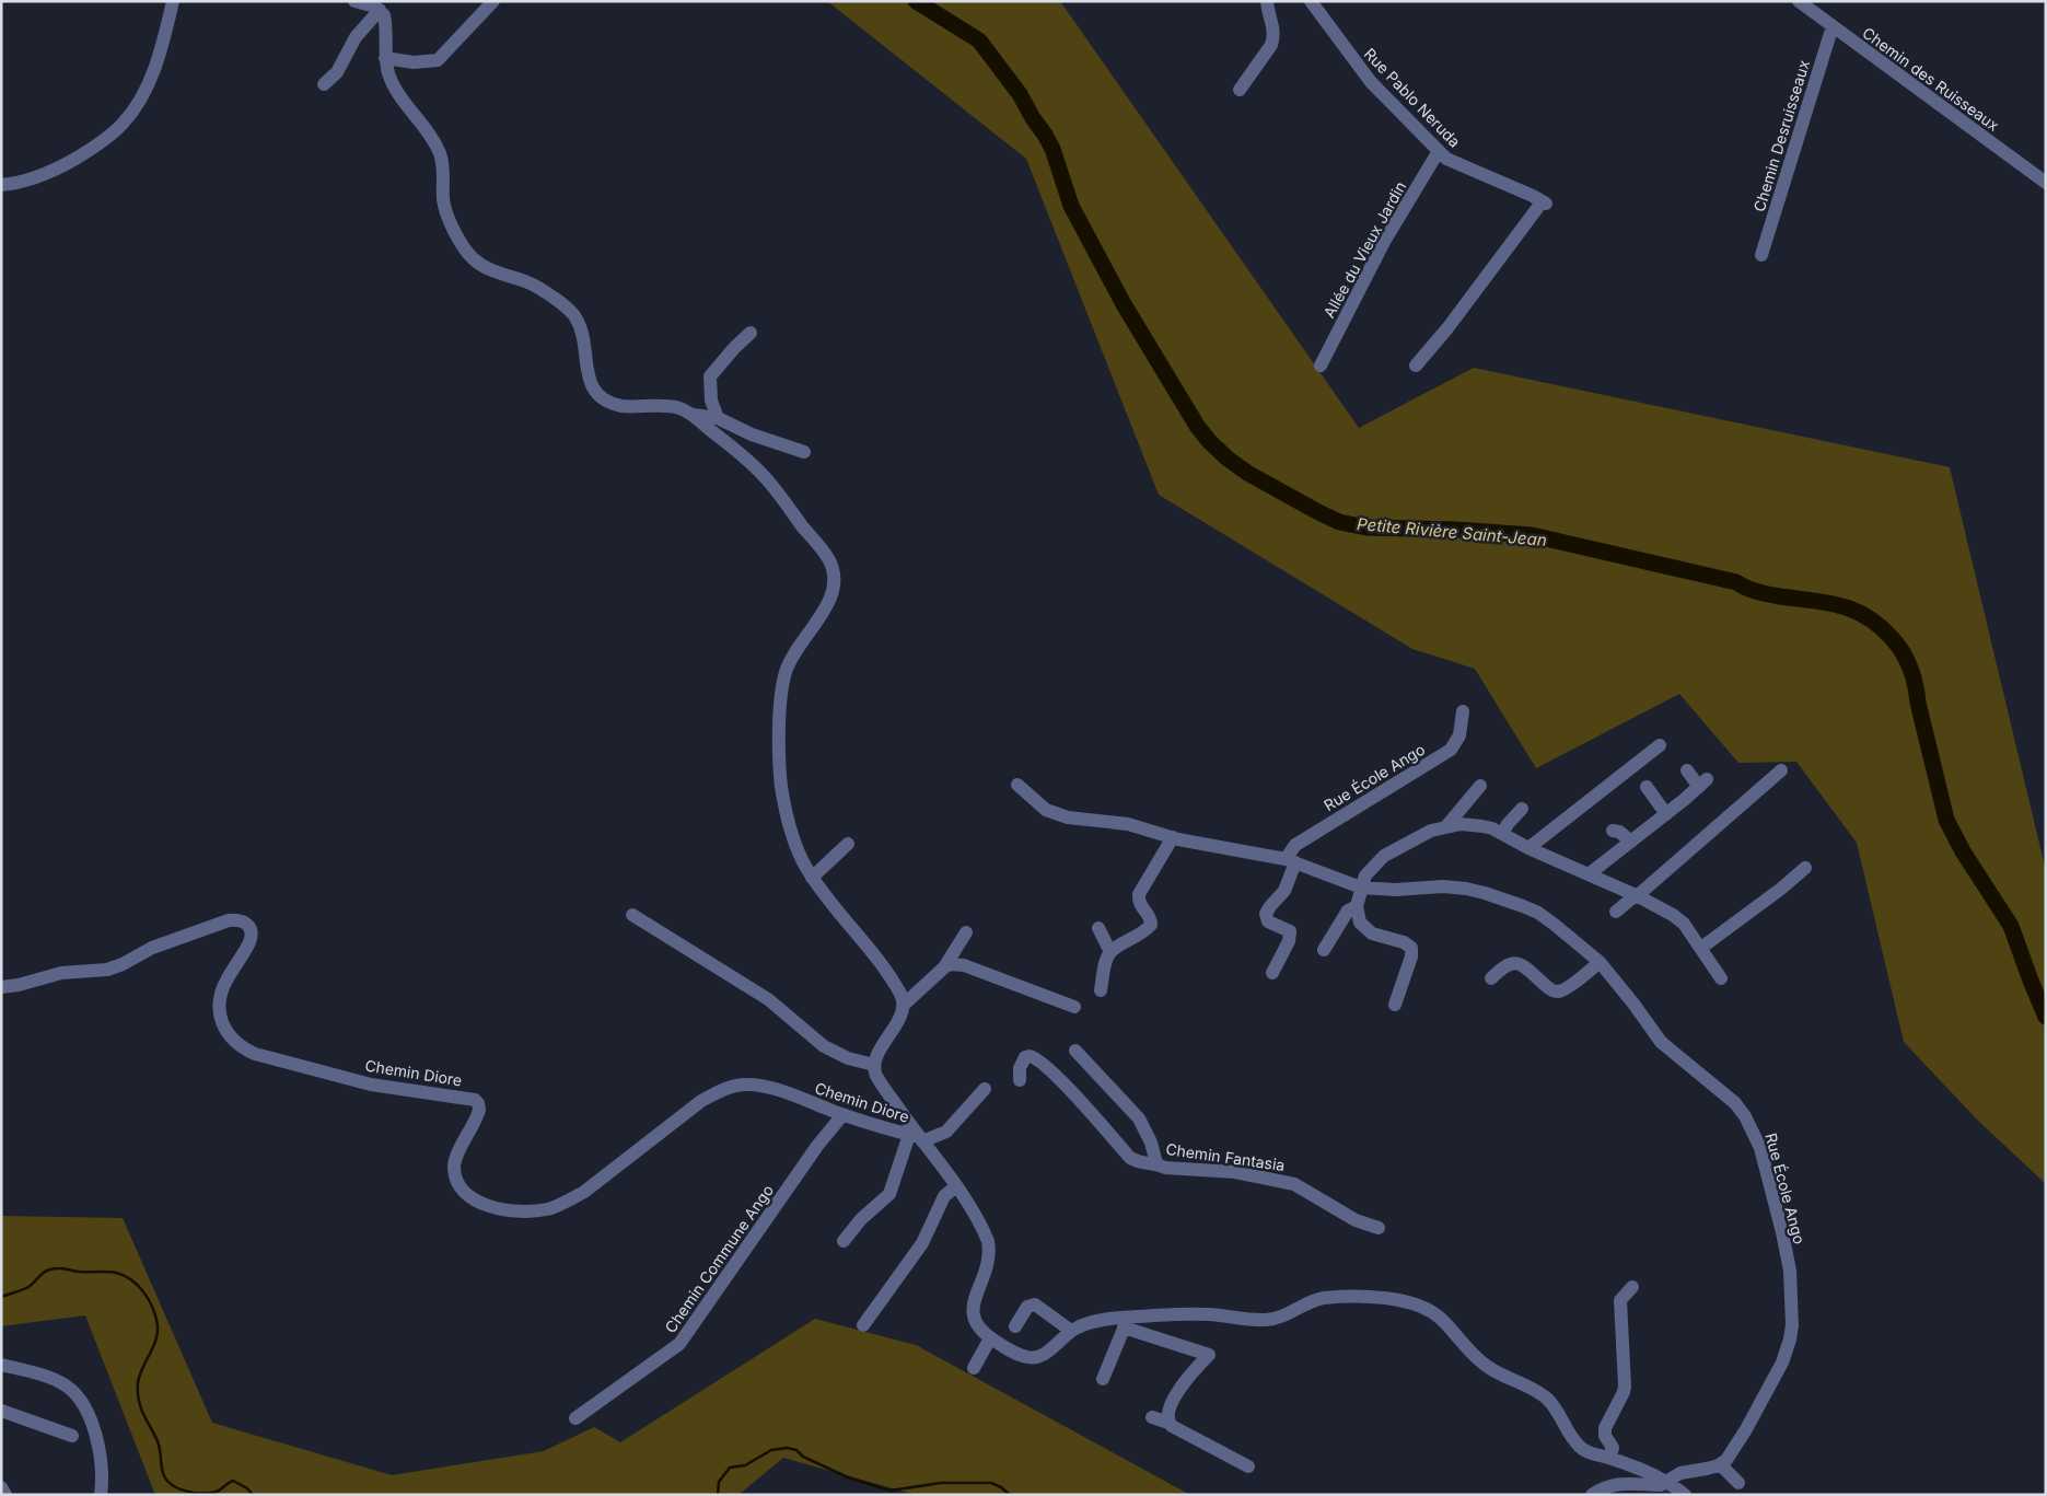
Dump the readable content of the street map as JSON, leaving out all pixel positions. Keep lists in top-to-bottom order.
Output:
{
  "streets": {
    "street": [
      "Chemin des Ruisseaux",
      "Rue Pablo Neruda",
      "Chemin Desruisseaux",
      "Allée du Vieux Jardin",
      "Rue École Ango",
      "Chemin Diore",
      "Chemin Fantasia",
      "Chemin Commune Ango"
    ]
  },
  "crossings": [
    ["Chemin des Ruisseaux", "Chemin Desruisseaux"],
    ["Rue Pablo Neruda", "Allée du Vieux Jardin"],
    ["Chemin Diore", "Chemin Commune Ango"]
  ],
  "water": ["Petite Rivière Saint-Jean"]
}
